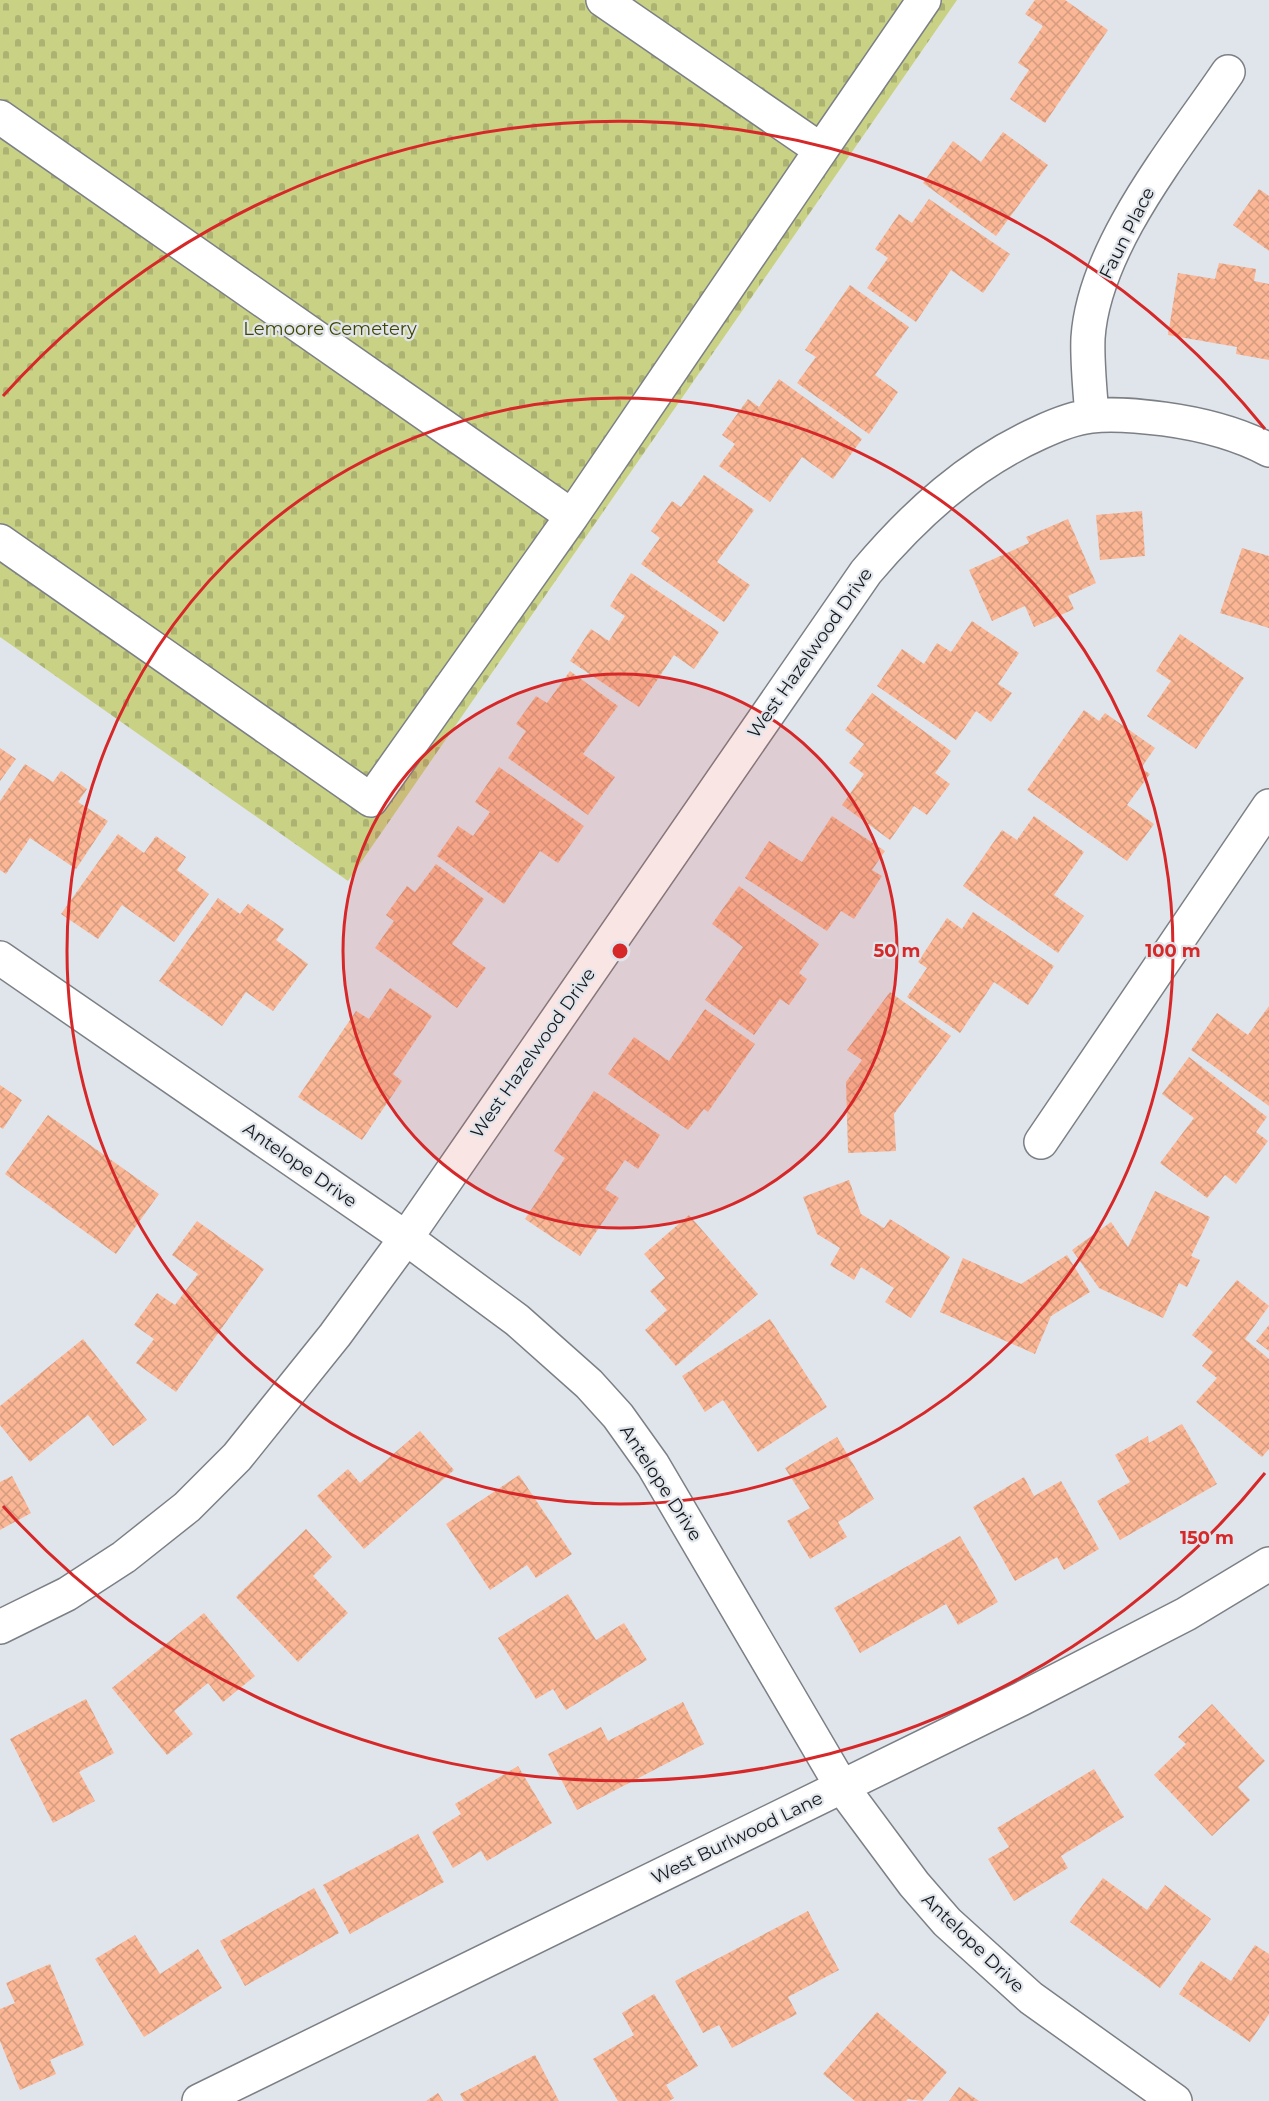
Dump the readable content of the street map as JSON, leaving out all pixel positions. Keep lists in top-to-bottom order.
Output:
{
  "streets": {
    "street": [
      "Faun Place",
      "West Hazelwood Drive",
      "Antelope Drive",
      "West Burlwood Lane"
    ]
  },
  "crossings": [
    ["Faun Place", "West Hazelwood Drive"],
    ["West Hazelwood Drive", "Antelope Drive"],
    ["Antelope Drive", "West Burlwood Lane"]
  ],
  "parks": ["Lemoore Cemetery"],
  "rings": ["50 m", "100 m", "150 m"]
}
